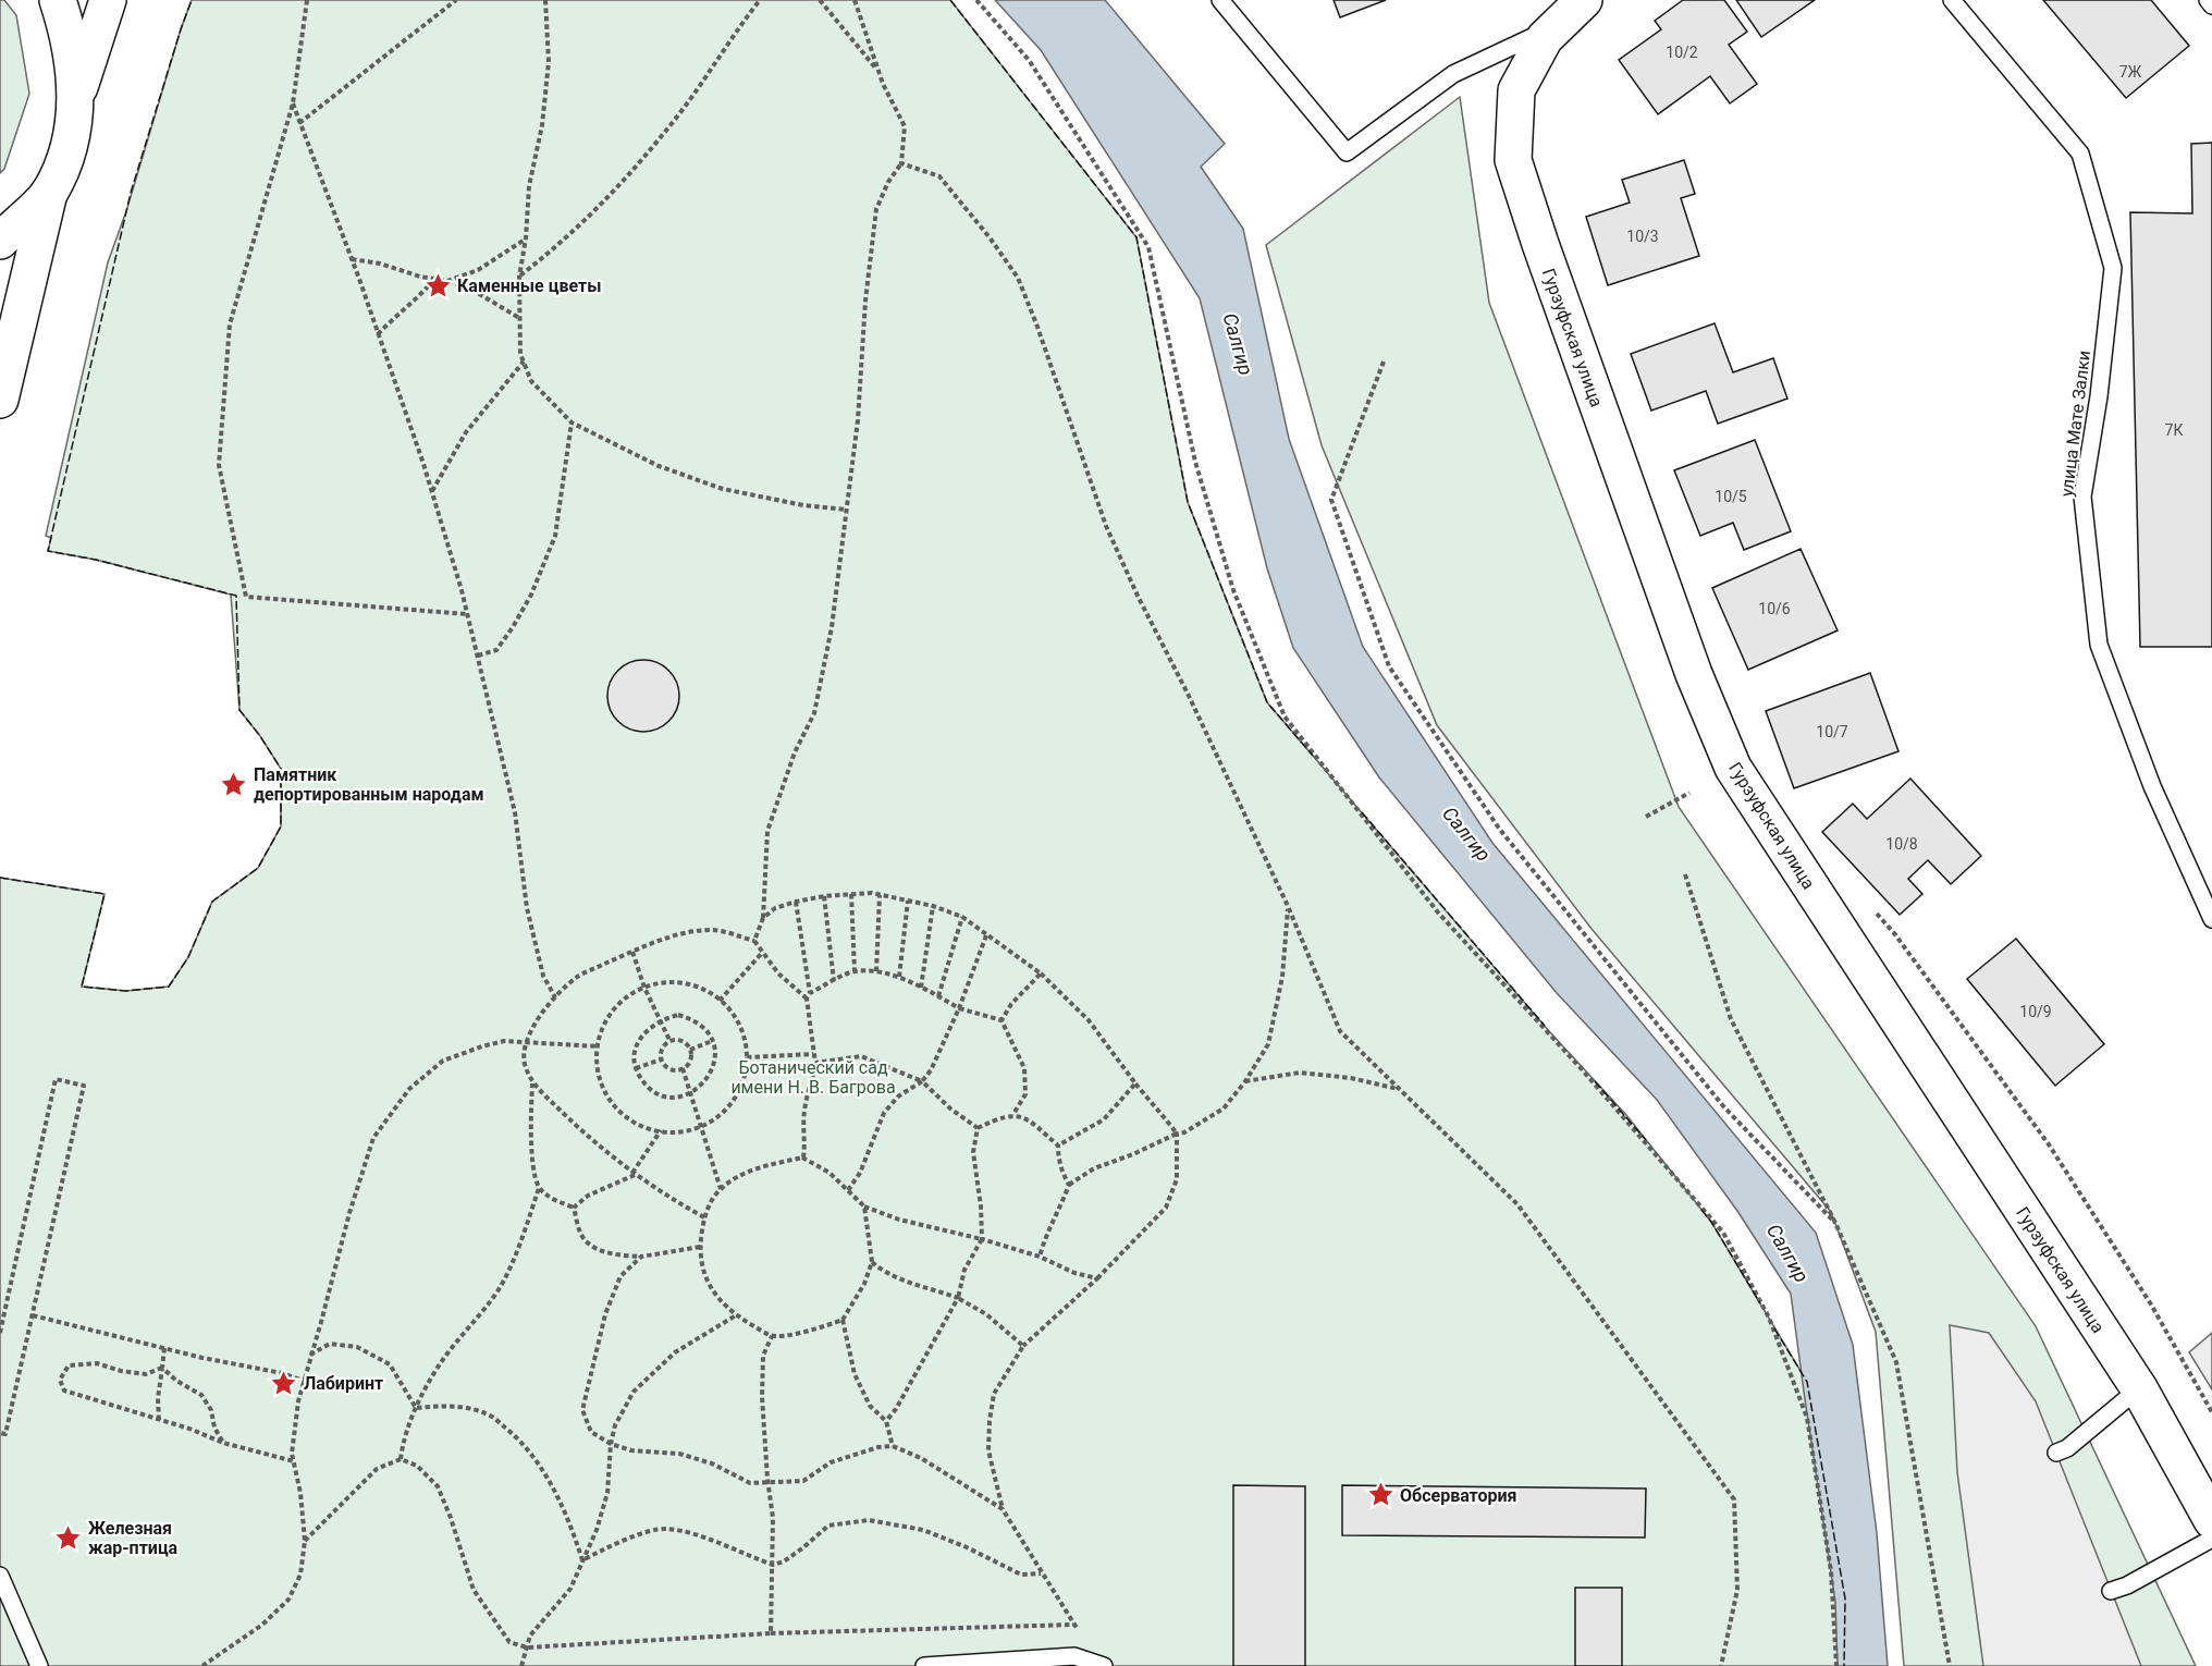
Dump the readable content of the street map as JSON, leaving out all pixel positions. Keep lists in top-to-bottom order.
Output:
{
  "streets": {
    "main road": ["Гурзуфская улица"],
    "lane": ["улица Мате Залки"]
  },
  "water": ["Салгир"],
  "parks": ["Ботанический сад имени Н. В. Багрова"],
  "places": {
    "place": [
      "Каменные цветы",
      "Памятник депортированным народам",
      "Лабиринт",
      "Обсерватория",
      "Железная жар-птица"
    ]
  },
  "house_numbers": [
    "10/2",
    "7Ж",
    "10/3",
    "7К",
    "10/5",
    "10/6",
    "10/7",
    "10/8",
    "10/9"
  ]
}
